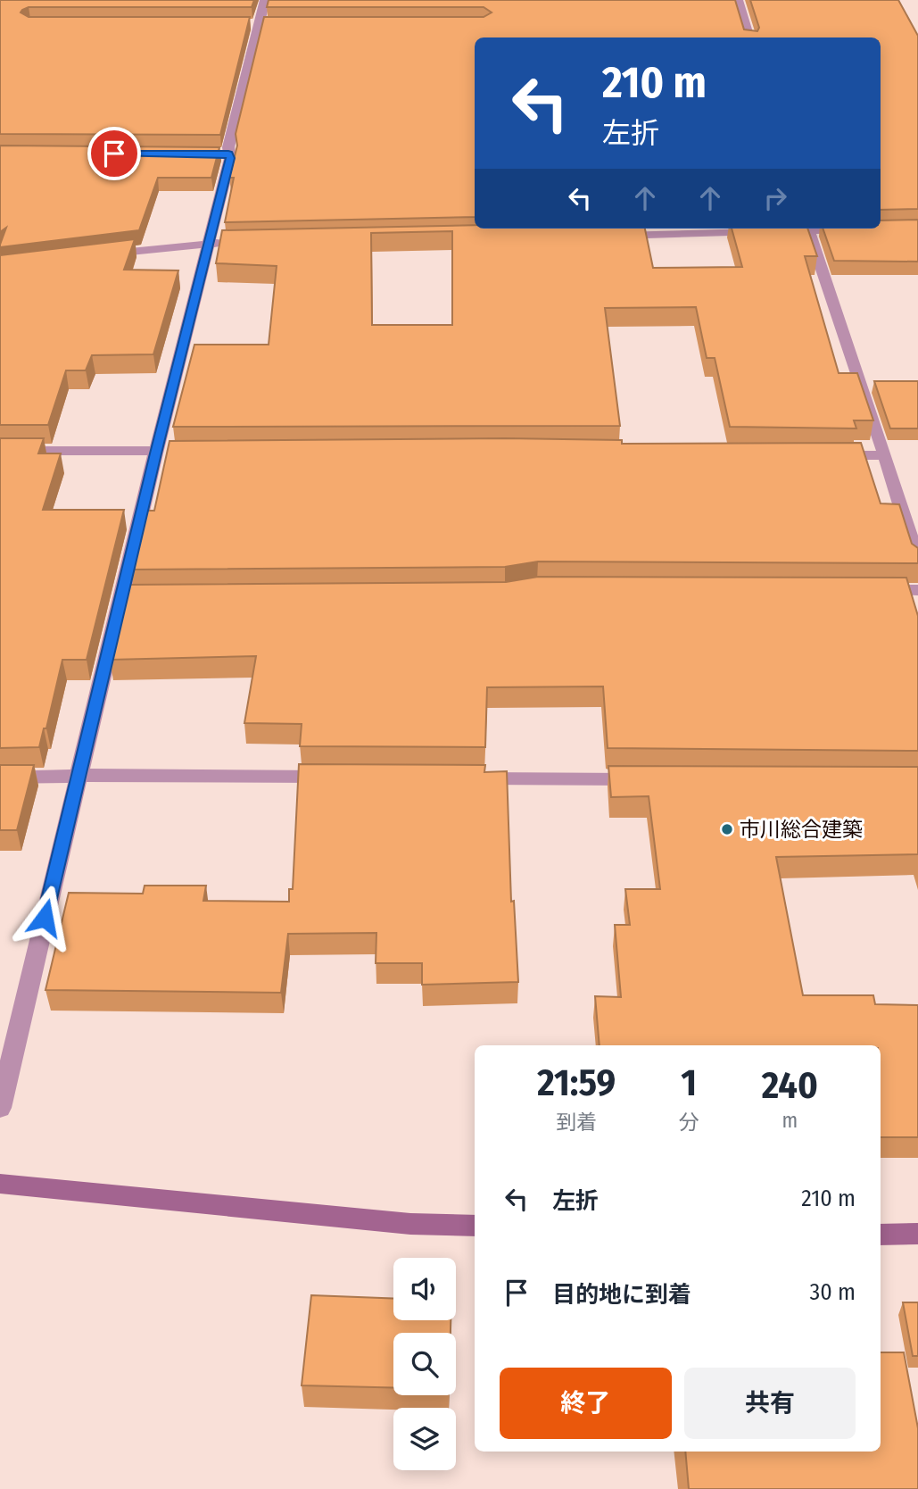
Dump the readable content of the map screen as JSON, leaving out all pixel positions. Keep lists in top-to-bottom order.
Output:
{
  "places": ["市川総合建築"],
  "page": {
    "turn": ["210 m", "左折"],
    "eta": [
      "21:59",
      "到着",
      "1",
      "分",
      "240",
      "m"
    ],
    "list": [
      {
        "name": "左折",
        "value": "210 m"
      },
      {
        "name": "目的地に到着",
        "value": "30 m"
      }
    ],
    "buttons": ["終了", "共有"]
  }
}
